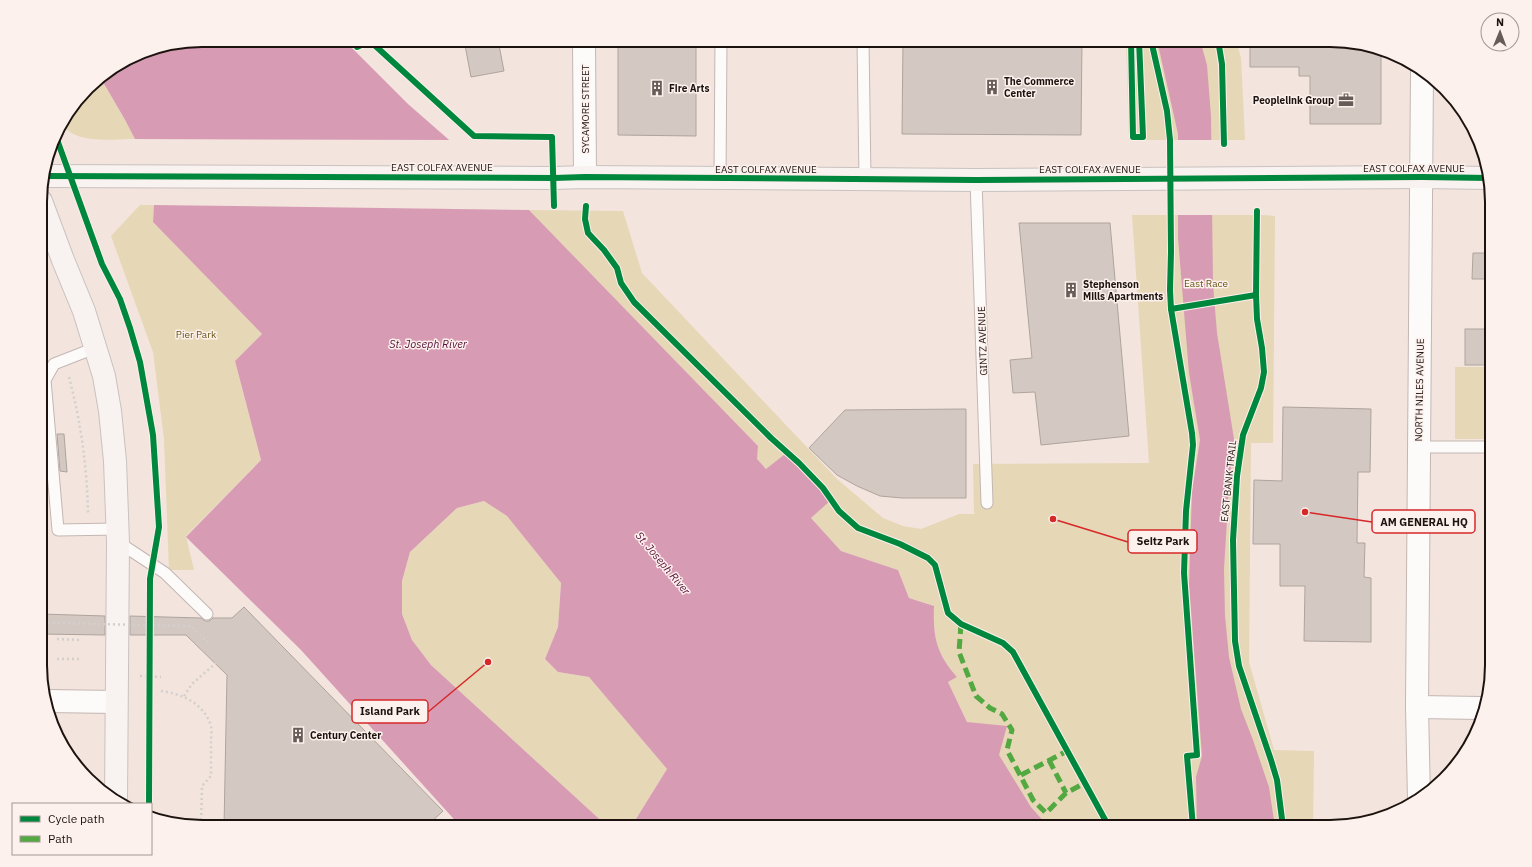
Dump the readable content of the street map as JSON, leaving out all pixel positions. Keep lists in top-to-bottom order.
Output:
{
  "streets": {
    "main road": ["EAST COLFAX AVENUE"],
    "street": ["SYCAMORE STREET", "NORTH NILES AVENUE"],
    "lane": ["GINTZ AVENUE"],
    "cycle path": ["EAST BANK TRAIL"]
  },
  "crossings": [
    ["SYCAMORE STREET", "EAST COLFAX AVENUE"],
    ["EAST COLFAX AVENUE", "GINTZ AVENUE"],
    ["EAST COLFAX AVENUE", "NORTH NILES AVENUE"]
  ],
  "water": ["St. Joseph River"],
  "parks": ["East Race", "Pier Park"],
  "places": {
    "building": [
      "The Commerce Center",
      "Fire Arts",
      "Stephenson Mills Apartments",
      "Century Center"
    ],
    "office": ["Peoplelink Group"],
    "other": ["AM GENERAL HQ", "Seitz Park", "Island Park"]
  },
  "legend": ["Cycle path", "Path"],
  "north": "top"
}
